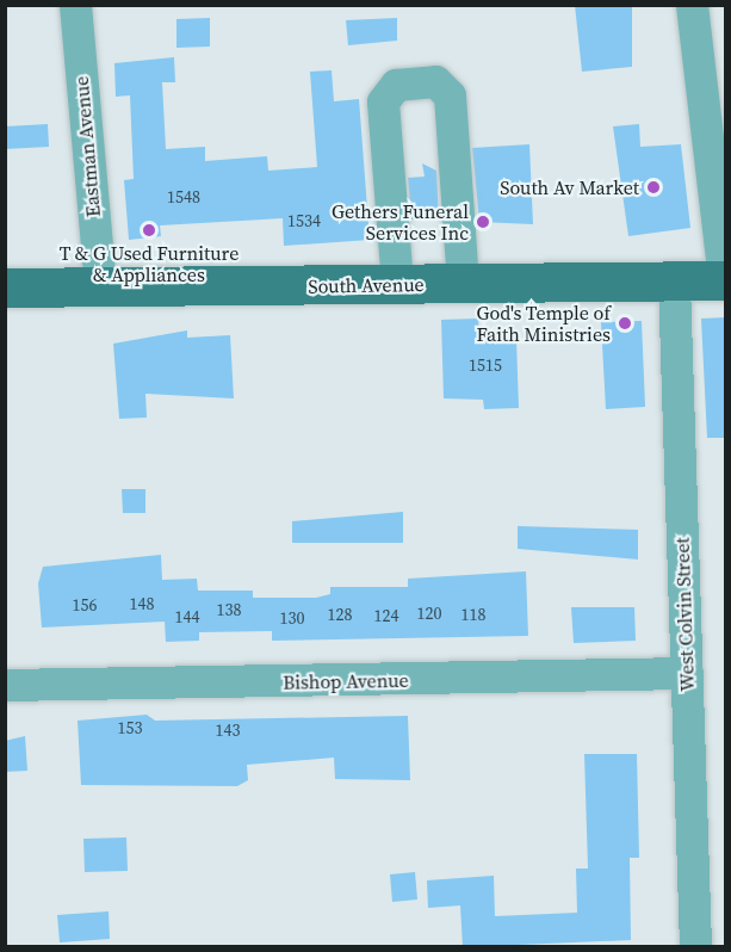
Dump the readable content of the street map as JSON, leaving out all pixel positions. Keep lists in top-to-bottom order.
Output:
{
  "streets": {
    "main road": ["South Avenue"],
    "street": ["Eastman Avenue", "West Colvin Street", "Bishop Avenue"]
  },
  "crossings": [
    ["Eastman Avenue", "South Avenue"],
    ["South Avenue", "West Colvin Street"],
    ["West Colvin Street", "Bishop Avenue"]
  ],
  "places": [
    "South Av Market",
    "Gethers Funeral Services Inc",
    "T & G Used Furniture & Appliances",
    "God's Temple of Faith Ministries"
  ],
  "house_numbers": [
    "1548",
    "1534",
    "1515",
    "148",
    "156",
    "138",
    "120",
    "128",
    "118",
    "124",
    "144",
    "130",
    "153",
    "143"
  ]
}
